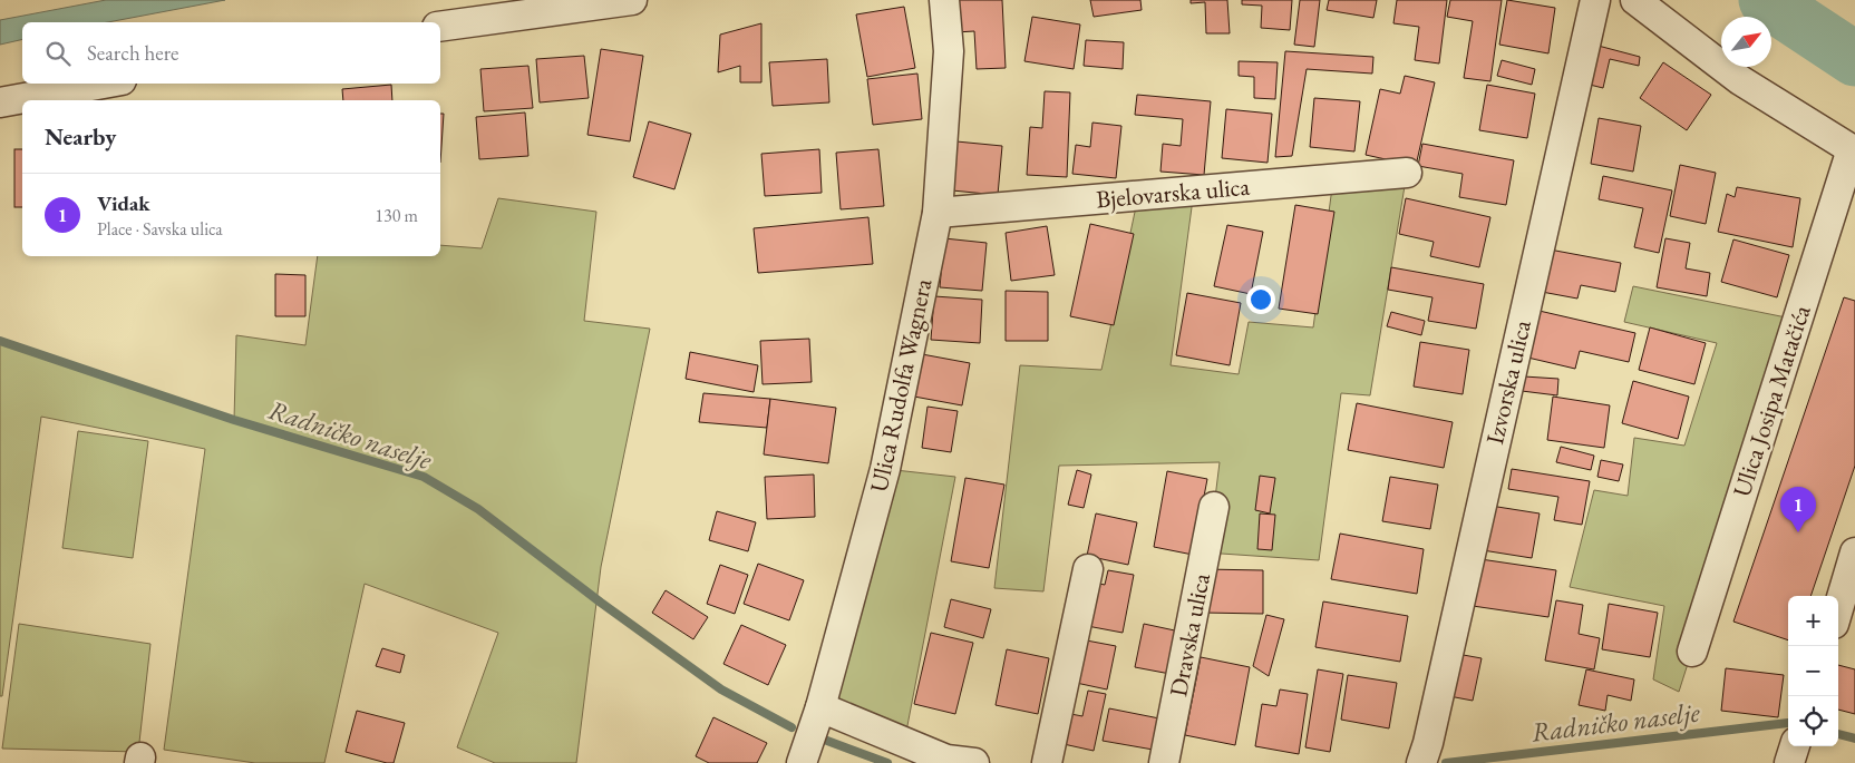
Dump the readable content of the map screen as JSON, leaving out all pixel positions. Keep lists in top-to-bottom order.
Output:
{
  "streets": {
    "street": [
      "Bjelovarska ulica",
      "Izvorska ulica",
      "Ulica Rudolfa Wagnera",
      "Ulica Josipa Matačića",
      "Dravska ulica"
    ]
  },
  "crossings": [
    ["Bjelovarska ulica", "Ulica Rudolfa Wagnera"]
  ],
  "water": ["Radničko naselje"],
  "north": "top right",
  "page": {
    "search": "Search here",
    "heading": "Nearby",
    "list": [
      {
        "mark": "1",
        "name": "Vidak",
        "note": "Place · Savska ulica",
        "value": "130 m"
      }
    ],
    "pins": "1",
    "map_buttons": ["+", "−"]
  }
}
